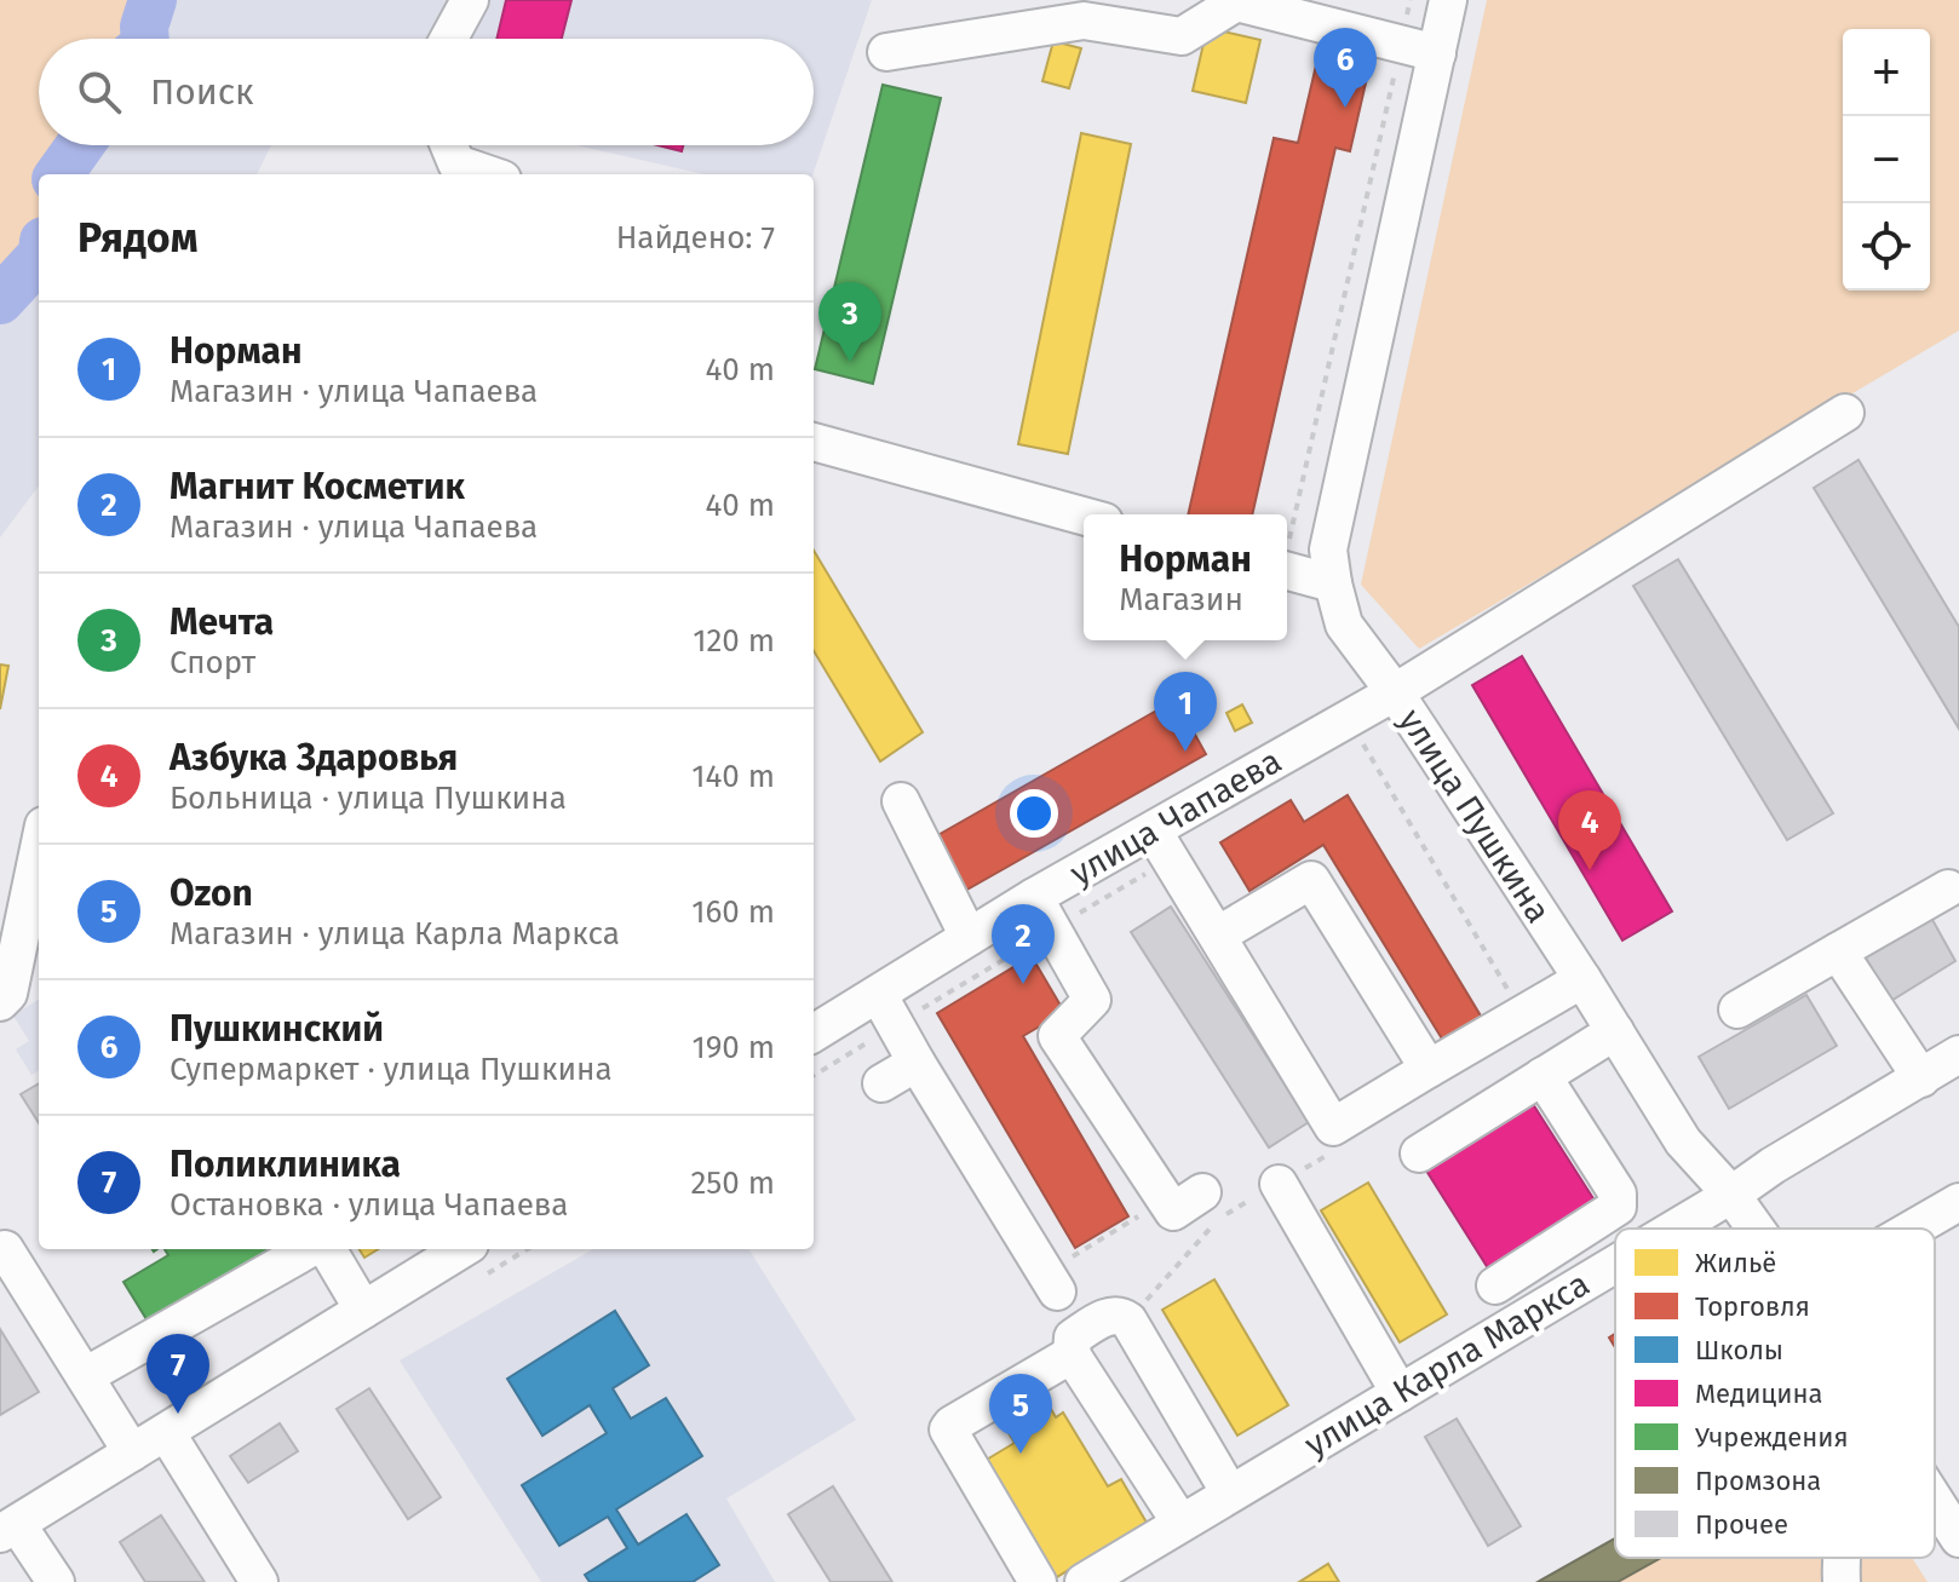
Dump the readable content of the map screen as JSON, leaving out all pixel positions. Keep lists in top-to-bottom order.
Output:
{
  "streets": {
    "street": ["улица Пушкина", "улица Чапаева", "улица Карла Маркса"]
  },
  "crossings": [
    ["улица Пушкина", "улица Чапаева"],
    ["улица Пушкина", "улица Карла Маркса"]
  ],
  "legend": [
    "Жильё",
    "Торговля",
    "Школы",
    "Медицина",
    "Учреждения",
    "Промзона",
    "Прочее"
  ],
  "page": {
    "pins": [
      "6",
      "3",
      "1",
      "4",
      "2",
      "7",
      "5"
    ],
    "map_buttons": ["+", "−"],
    "search": "Поиск",
    "heading": ["Рядом", "Найдено: 7"],
    "list": [
      {
        "mark": "1",
        "name": "Норман",
        "note": "Магазин · улица Чапаева",
        "value": "40 m"
      },
      {
        "mark": "2",
        "name": "Магнит Косметик",
        "note": "Магазин · улица Чапаева",
        "value": "40 m"
      },
      {
        "mark": "3",
        "name": "Мечта",
        "note": "Спорт",
        "value": "120 m"
      },
      {
        "mark": "4",
        "name": "Азбука Здаровья",
        "note": "Больница · улица Пушкина",
        "value": "140 m"
      },
      {
        "mark": "5",
        "name": "Ozon",
        "note": "Магазин · улица Карла Маркса",
        "value": "160 m"
      },
      {
        "mark": "6",
        "name": "Пушкинский",
        "note": "Супермаркет · улица Пушкина",
        "value": "190 m"
      },
      {
        "mark": "7",
        "name": "Поликлиника",
        "note": "Остановка · улица Чапаева",
        "value": "250 m"
      }
    ],
    "popup": ["Норман", "Магазин"]
  }
}
